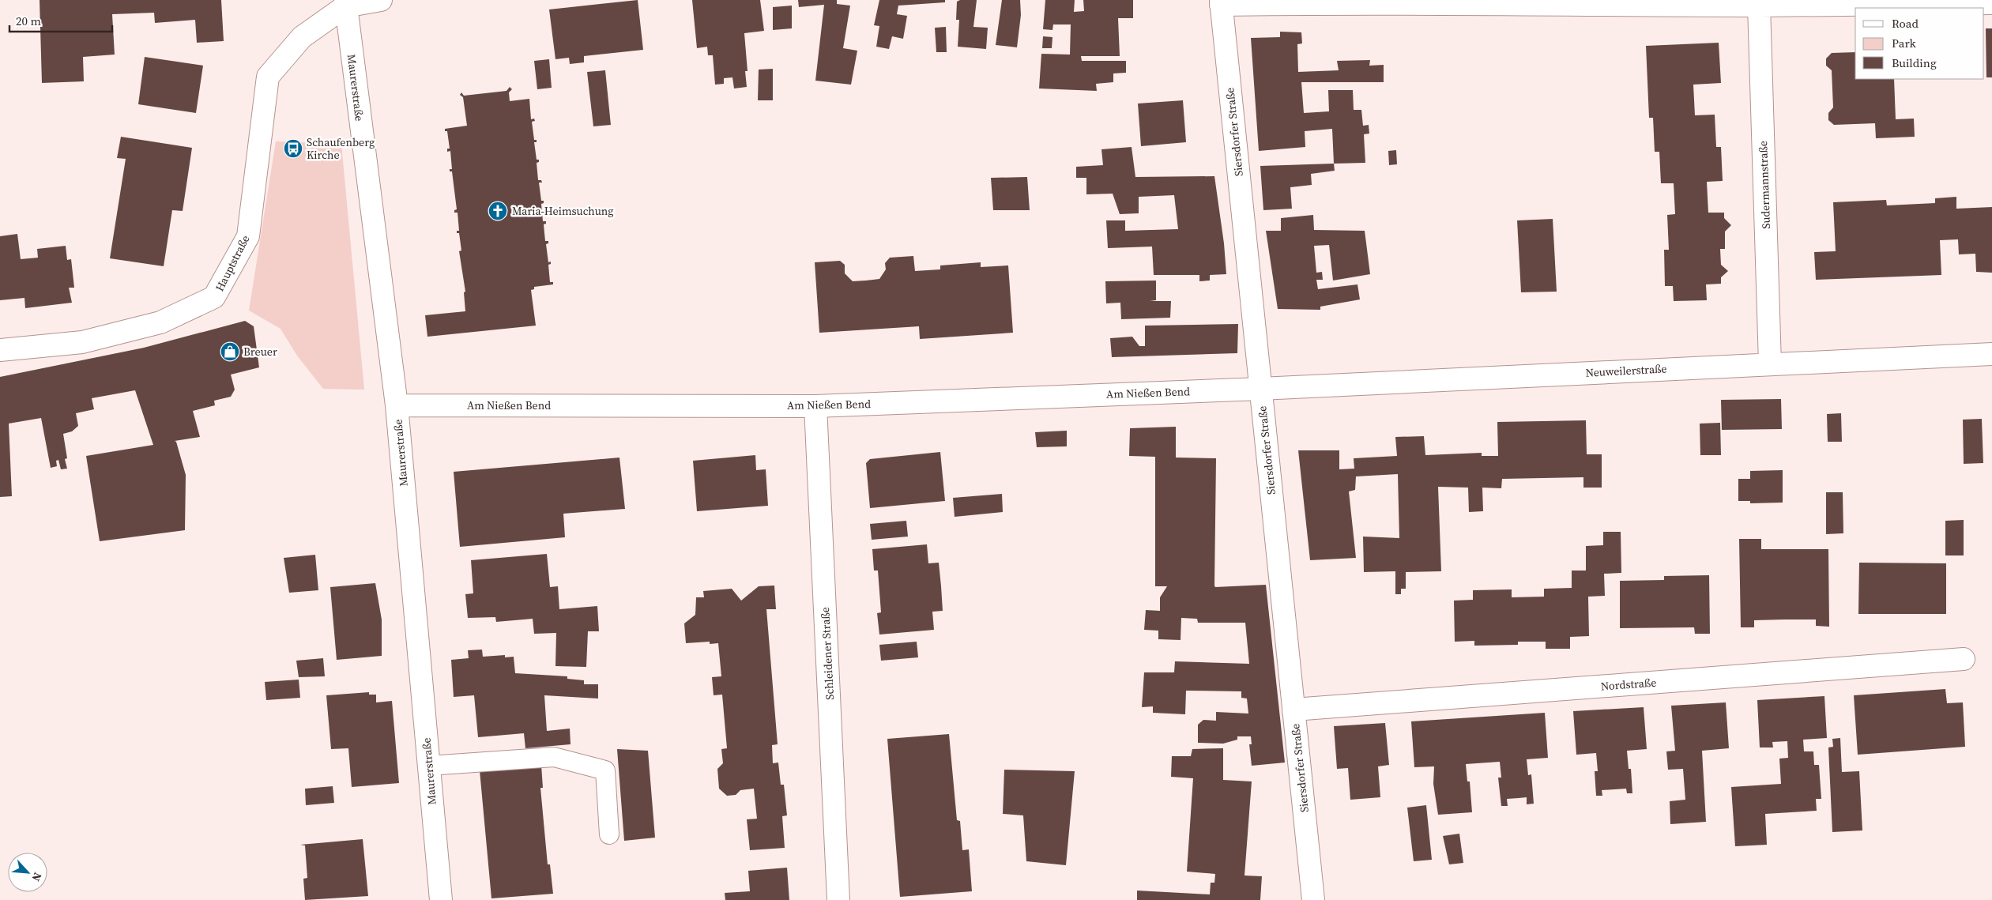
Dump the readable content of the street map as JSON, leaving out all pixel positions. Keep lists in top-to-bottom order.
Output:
{
  "streets": {
    "street": [
      "Maurerstraße",
      "Siersdorfer Straße",
      "Sudermannstraße",
      "Hauptstraße",
      "Neuweilerstraße",
      "Am Nießen Bend",
      "Schleidener Straße",
      "Nordstraße"
    ]
  },
  "crossings": [
    ["Maurerstraße", "Hauptstraße"],
    ["Maurerstraße", "Am Nießen Bend"],
    ["Siersdorfer Straße", "Neuweilerstraße"],
    ["Siersdorfer Straße", "Am Nießen Bend"],
    ["Siersdorfer Straße", "Nordstraße"],
    ["Sudermannstraße", "Neuweilerstraße"],
    ["Neuweilerstraße", "Am Nießen Bend"],
    ["Am Nießen Bend", "Schleidener Straße"]
  ],
  "places": {
    "bus stop": ["Schaufenberg Kirche"],
    "church": ["Maria-Heimsuchung"],
    "shop": ["Breuer"]
  },
  "legend": ["Road", "Park", "Building"],
  "scale_bar": "20 m",
  "north": "bottom right"
}
